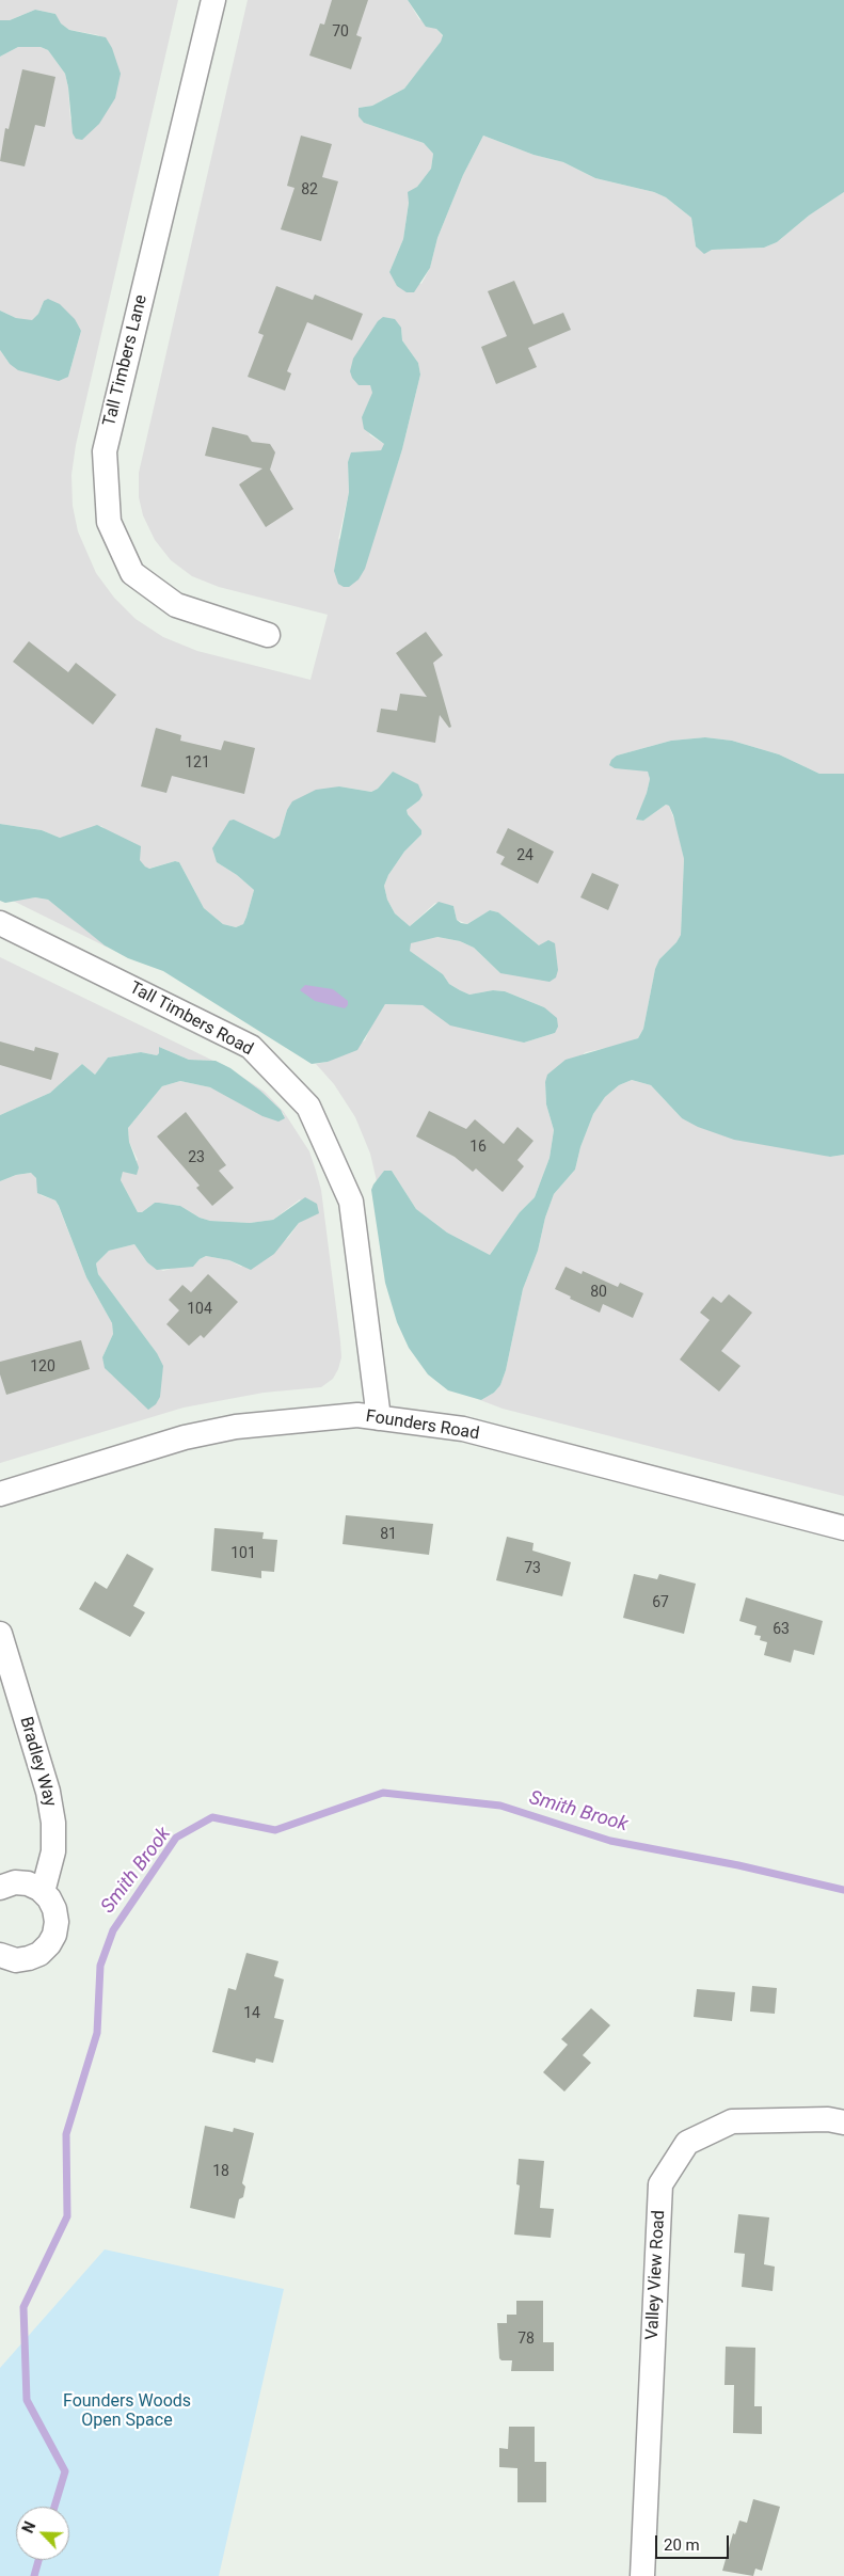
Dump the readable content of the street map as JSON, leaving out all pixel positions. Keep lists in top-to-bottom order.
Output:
{
  "streets": {
    "street": [
      "Tall Timbers Lane",
      "Tall Timbers Road",
      "Founders Road",
      "Bradley Way",
      "Valley View Road"
    ]
  },
  "crossings": [
    ["Tall Timbers Road", "Founders Road"]
  ],
  "water": ["Smith Brook"],
  "parks": ["Founders Woods Open Space"],
  "house_numbers": [
    "70",
    "82",
    "121",
    "24",
    "16",
    "23",
    "80",
    "104",
    "120",
    "81",
    "101",
    "73",
    "67",
    "63",
    "14",
    "18",
    "78"
  ],
  "scale_bar": "20 m",
  "north": "top left"
}
